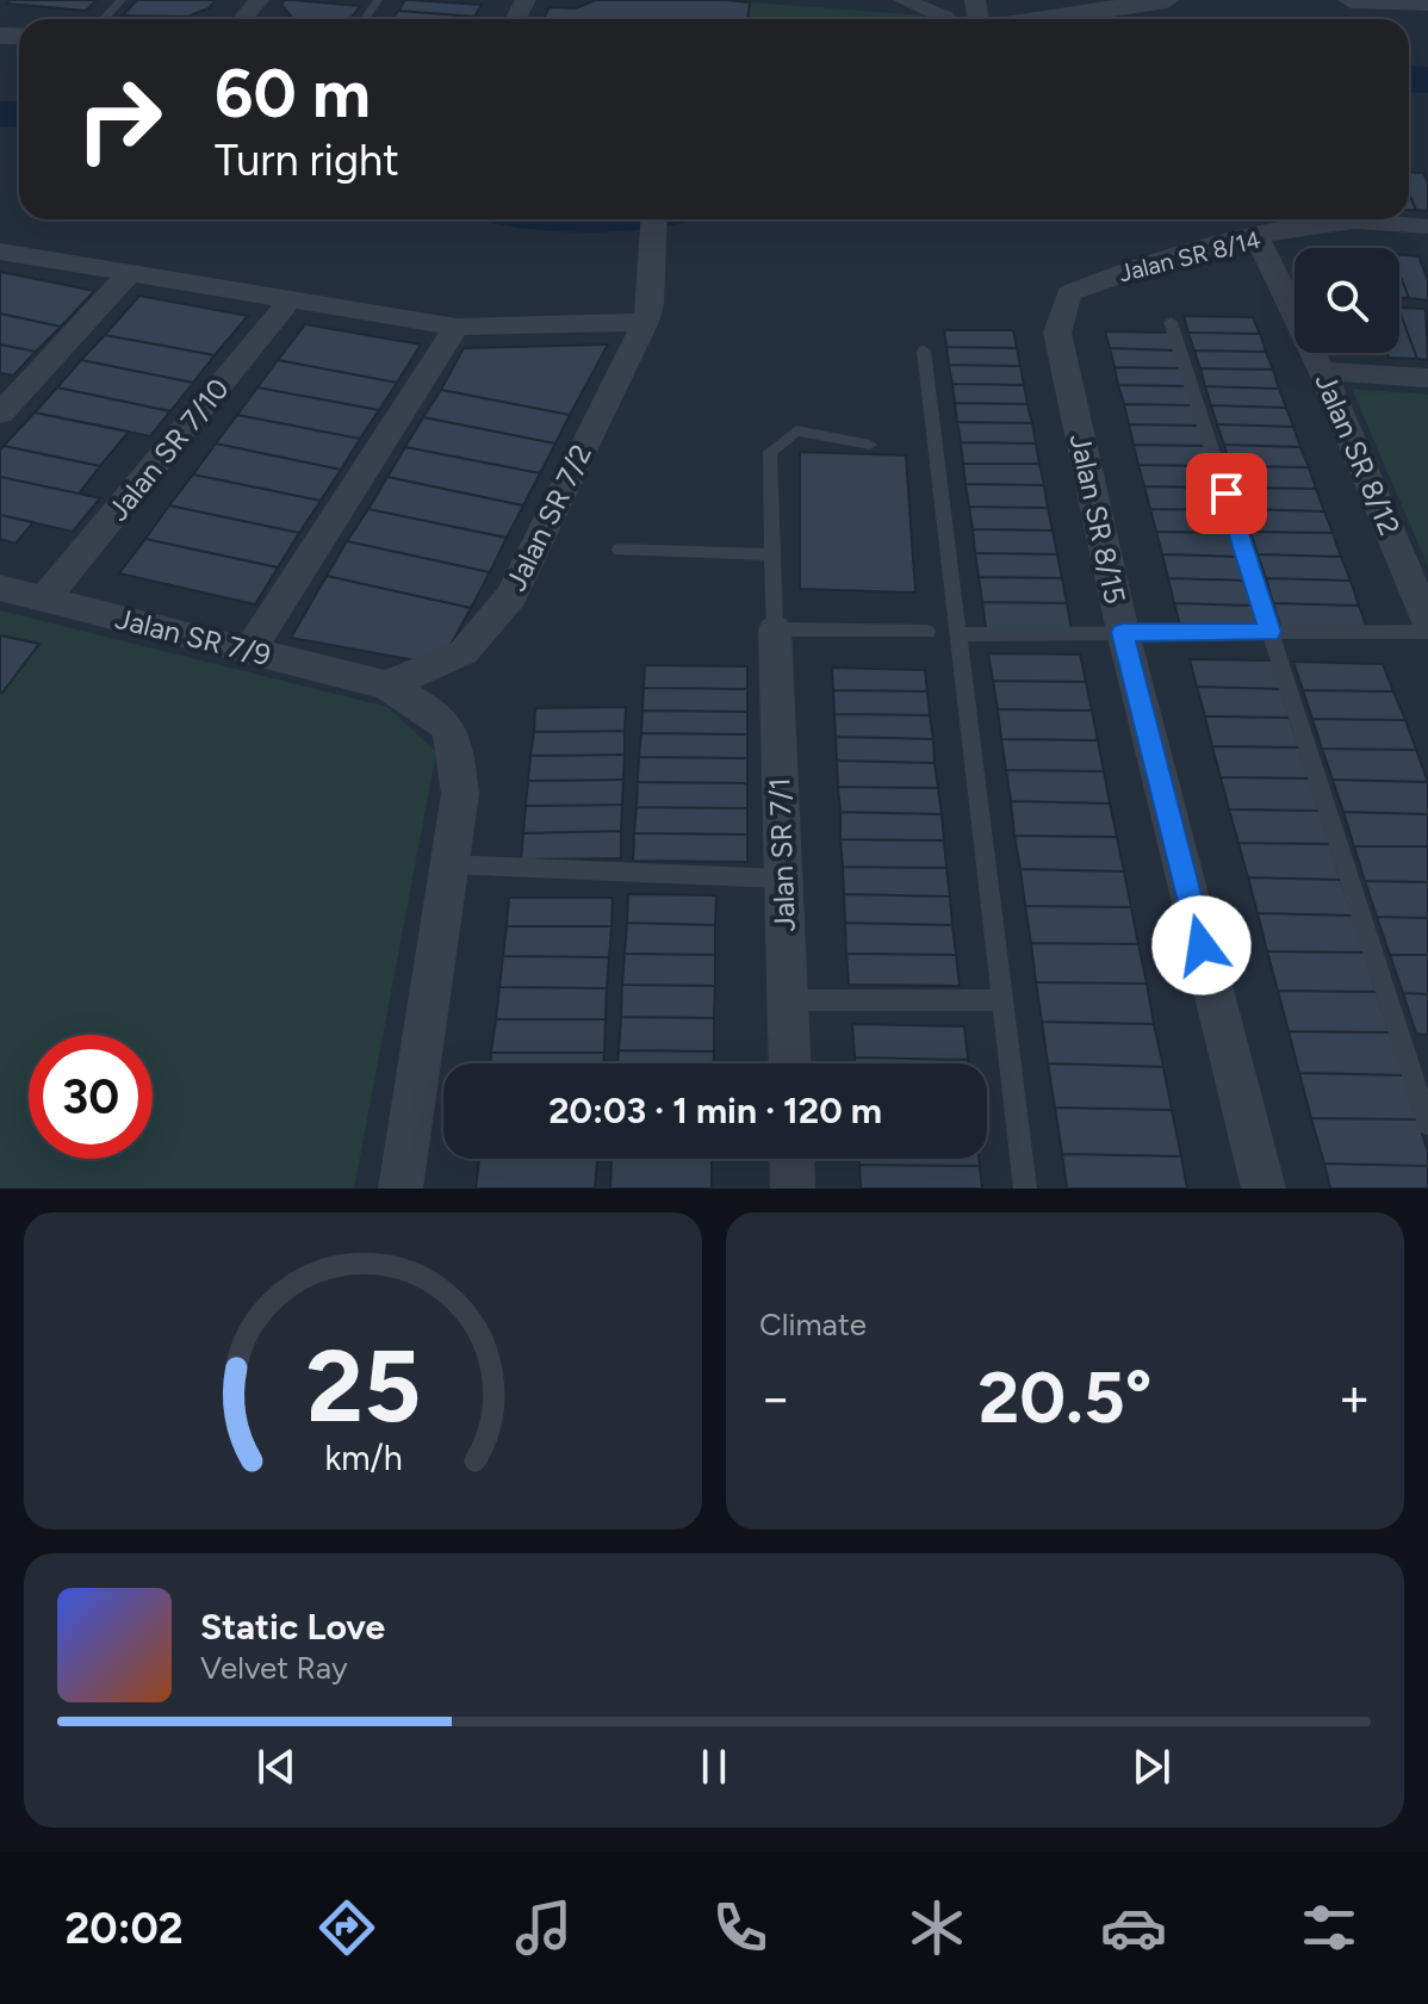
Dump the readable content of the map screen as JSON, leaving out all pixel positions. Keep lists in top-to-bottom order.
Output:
{
  "streets": {
    "street": [
      "Jalan SR 8/14",
      "Jalan SR 7/10",
      "Jalan SR 8/12",
      "Jalan SR 7/2",
      "Jalan SR 8/15",
      "Jalan SR 7/9",
      "Jalan SR 7/1"
    ]
  },
  "crossings": [
    ["Jalan SR 8/14", "Jalan SR 8/12"],
    ["Jalan SR 8/14", "Jalan SR 8/15"],
    ["Jalan SR 7/10", "Jalan SR 7/9"],
    ["Jalan SR 7/2", "Jalan SR 7/9"]
  ],
  "page": {
    "turn": ["60 m", "Turn right"],
    "limit": "30",
    "trip": "20:03 · 1 min · 120 m",
    "tile": "Climate",
    "heat": ["−", "20.5°", "+"],
    "song": ["Static Love", "Velvet Ray"],
    "tabs": "20:02",
    "gauge": ["25", "km/h"]
  }
}
